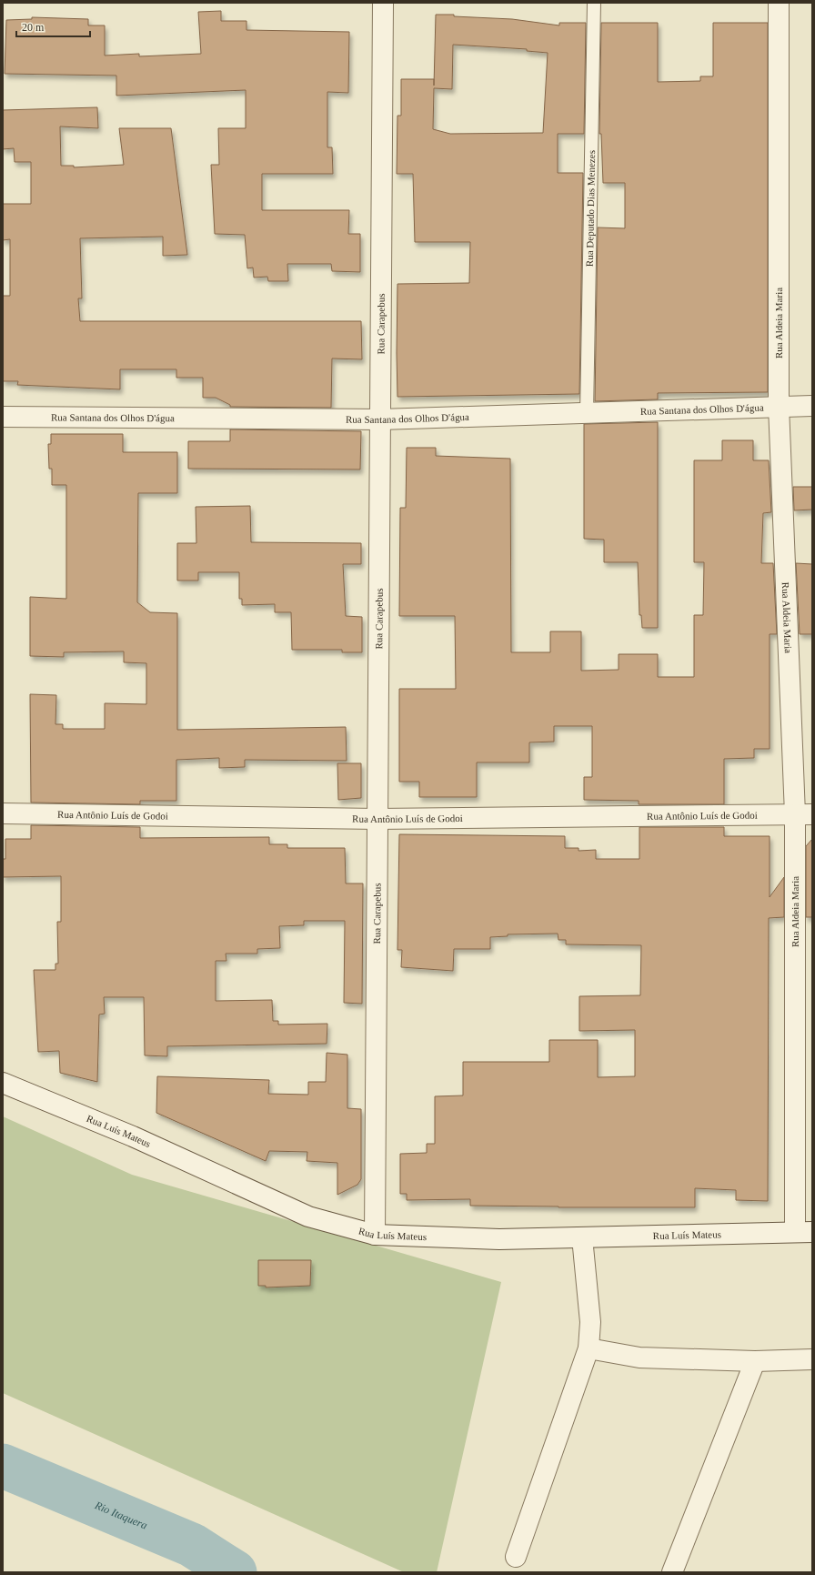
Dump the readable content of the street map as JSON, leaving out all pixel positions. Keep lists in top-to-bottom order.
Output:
{
  "streets": {
    "street": [
      "Rua Aldeia Maria",
      "Rua Carapebus",
      "Rua Santana dos Olhos D'água",
      "Rua Antônio Luís de Godoi",
      "Rua Luís Mateus"
    ],
    "lane": ["Rua Deputado Dias Menezes"]
  },
  "crossings": [
    ["Rua Deputado Dias Menezes", "Rua Santana dos Olhos D'água"],
    ["Rua Aldeia Maria", "Rua Santana dos Olhos D'água"],
    ["Rua Aldeia Maria", "Rua Antônio Luís de Godoi"],
    ["Rua Aldeia Maria", "Rua Luís Mateus"],
    ["Rua Carapebus", "Rua Santana dos Olhos D'água"],
    ["Rua Carapebus", "Rua Antônio Luís de Godoi"],
    ["Rua Carapebus", "Rua Luís Mateus"]
  ],
  "water": ["Rio Itaquera"],
  "scale_bar": "20 m"
}
